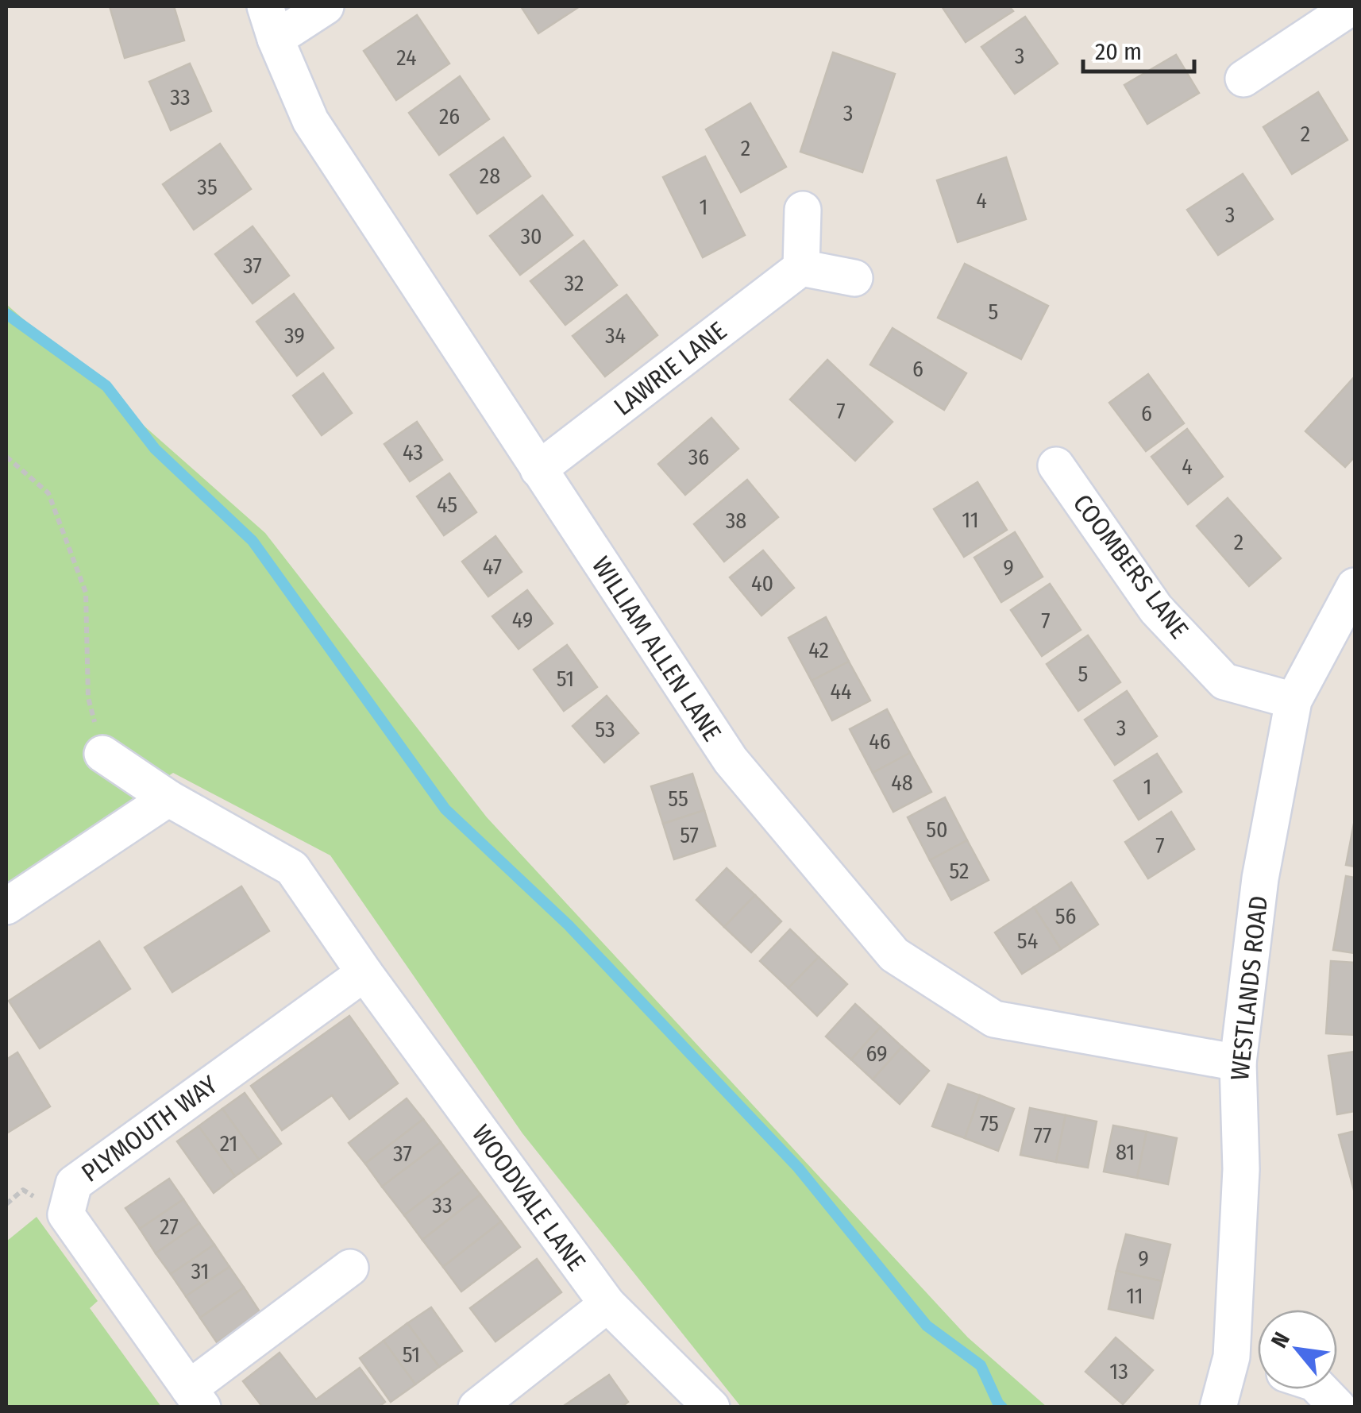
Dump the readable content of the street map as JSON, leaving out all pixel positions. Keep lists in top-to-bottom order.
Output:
{
  "streets": {
    "street": [
      "LAWRIE LANE",
      "COOMBERS LANE",
      "WILLIAM ALLEN LANE",
      "WESTLANDS ROAD",
      "PLYMOUTH WAY",
      "WOODVALE LANE"
    ]
  },
  "crossings": [
    ["LAWRIE LANE", "WILLIAM ALLEN LANE"],
    ["COOMBERS LANE", "WESTLANDS ROAD"],
    ["WILLIAM ALLEN LANE", "WESTLANDS ROAD"],
    ["PLYMOUTH WAY", "WOODVALE LANE"]
  ],
  "house_numbers": [
    "3",
    "24",
    "33",
    "3",
    "26",
    "2",
    "2",
    "28",
    "35",
    "4",
    "1",
    "3",
    "30",
    "37",
    "32",
    "5",
    "39",
    "34",
    "6",
    "7",
    "6",
    "43",
    "36",
    "4",
    "45",
    "11",
    "38",
    "2",
    "47",
    "9",
    "40",
    "49",
    "7",
    "42",
    "5",
    "51",
    "44",
    "3",
    "53",
    "46",
    "48",
    "1",
    "55",
    "50",
    "57",
    "7",
    "52",
    "56",
    "54",
    "69",
    "75",
    "77",
    "21",
    "81",
    "37",
    "33",
    "27",
    "9",
    "31",
    "11",
    "51",
    "13"
  ],
  "scale_bar": "20 m",
  "north": "top left"
}
